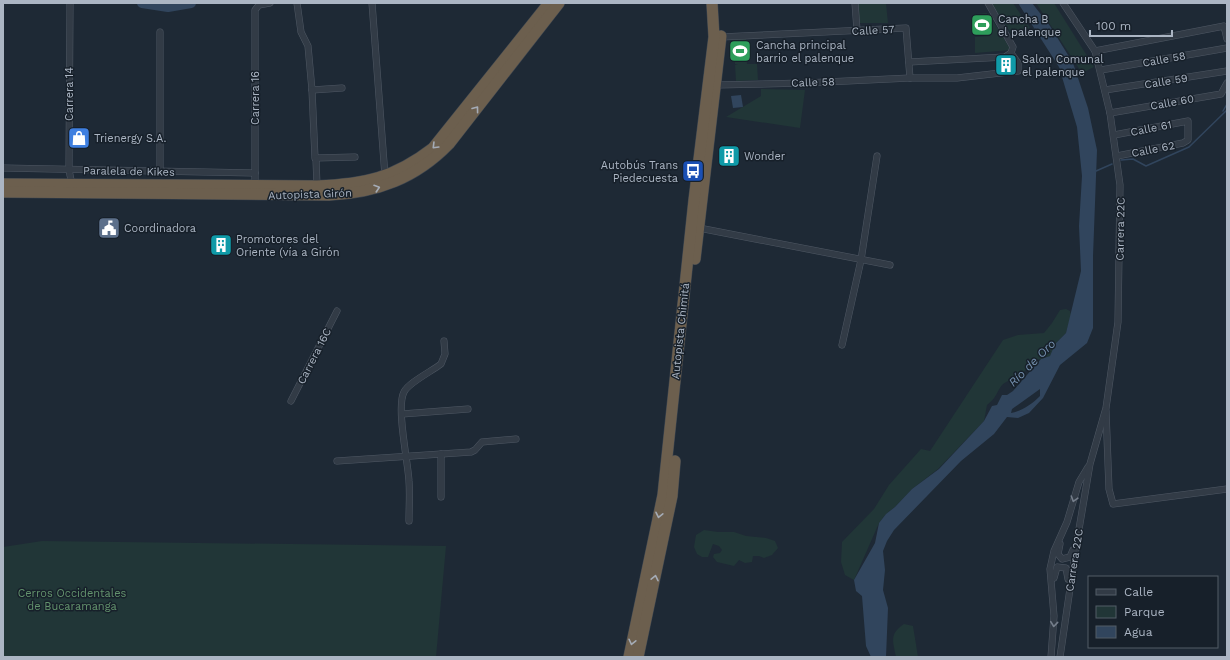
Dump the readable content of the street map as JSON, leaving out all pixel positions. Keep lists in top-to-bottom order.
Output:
{
  "streets": {
    "highway": ["Autopista Girón", "Autopista Chimitá"],
    "street": [
      "Calle 57",
      "Calle 58",
      "Calle 59",
      "Carrera 14",
      "Carrera 16",
      "Calle 60",
      "Calle 61",
      "Calle 62",
      "Paralela de Kikes",
      "Carrera 22C",
      "Carrera 16C"
    ]
  },
  "crossings": [
    ["Calle 57", "Autopista Chimitá"],
    ["Calle 58", "Carrera 22C"],
    ["Calle 58", "Autopista Chimitá"],
    ["Calle 59", "Carrera 22C"],
    ["Carrera 14", "Paralela de Kikes"],
    ["Carrera 14", "Autopista Girón"],
    ["Carrera 16", "Paralela de Kikes"],
    ["Carrera 16", "Autopista Girón"],
    ["Calle 60", "Carrera 22C"],
    ["Calle 61", "Calle 62"],
    ["Calle 61", "Carrera 22C"],
    ["Calle 62", "Carrera 22C"]
  ],
  "water": ["Río de Oro"],
  "parks": ["Cerros Occidentales de Bucaramanga"],
  "places": {
    "sports": ["Cancha B el palenque", "Cancha principal barrio el palenque"],
    "building": ["Salon Comunal el palenque", "Wonder", "Promotores del Oriente (vía a Girón"],
    "shop": ["Trienergy S.A."],
    "bus stop": ["Autobús Trans Piedecuesta"],
    "public building": ["Coordinadora"]
  },
  "legend": ["Calle", "Parque", "Agua"],
  "scale_bar": "100 m"
}
